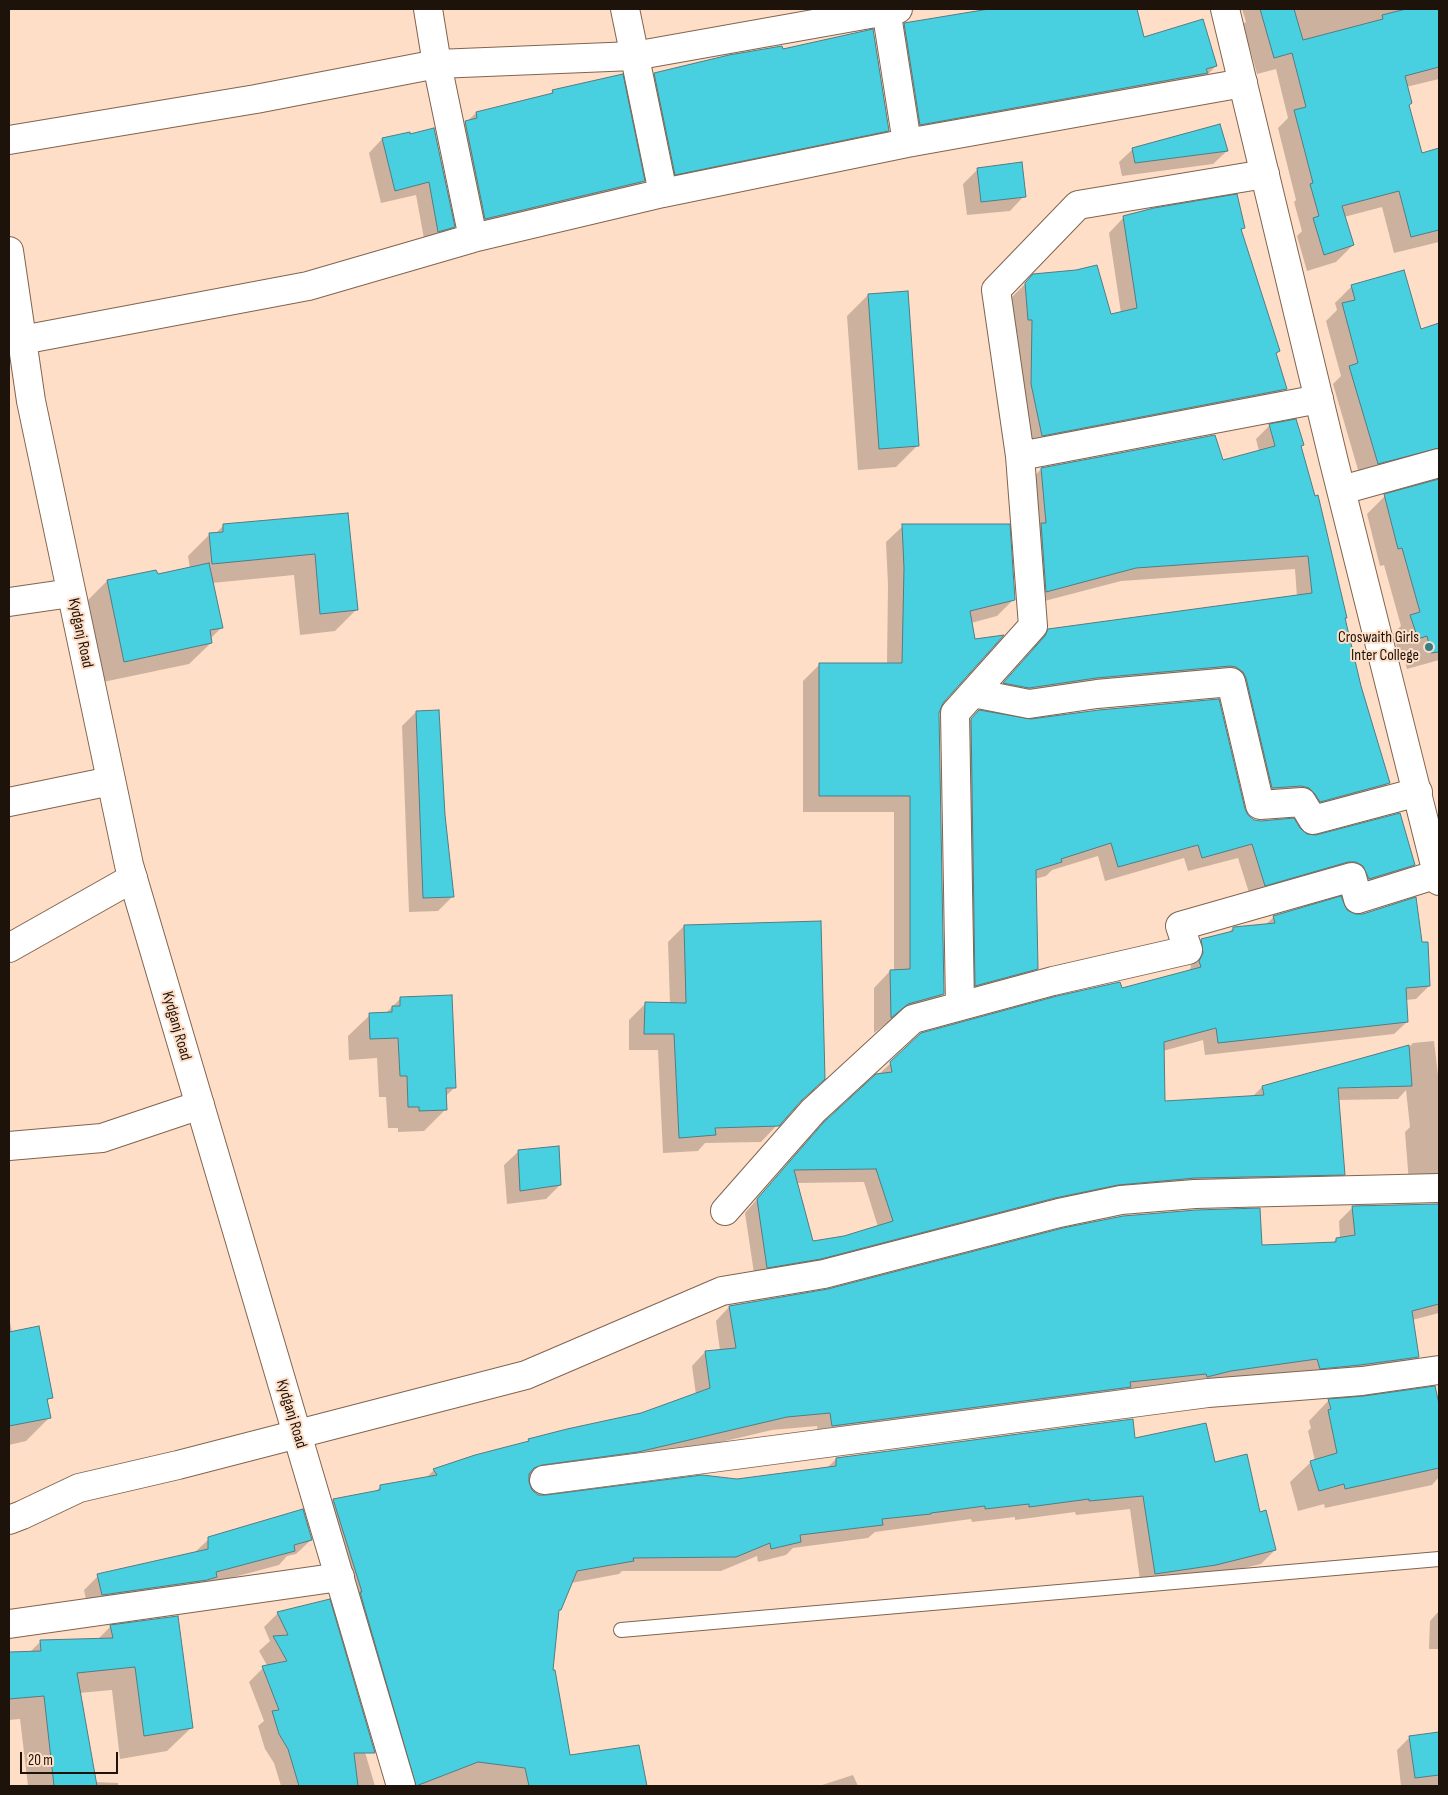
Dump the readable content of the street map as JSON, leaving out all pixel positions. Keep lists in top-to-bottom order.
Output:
{
  "streets": {
    "street": ["Kydganj Road"]
  },
  "places": ["Croswaith Girls Inter College"],
  "scale_bar": "20 m"
}
